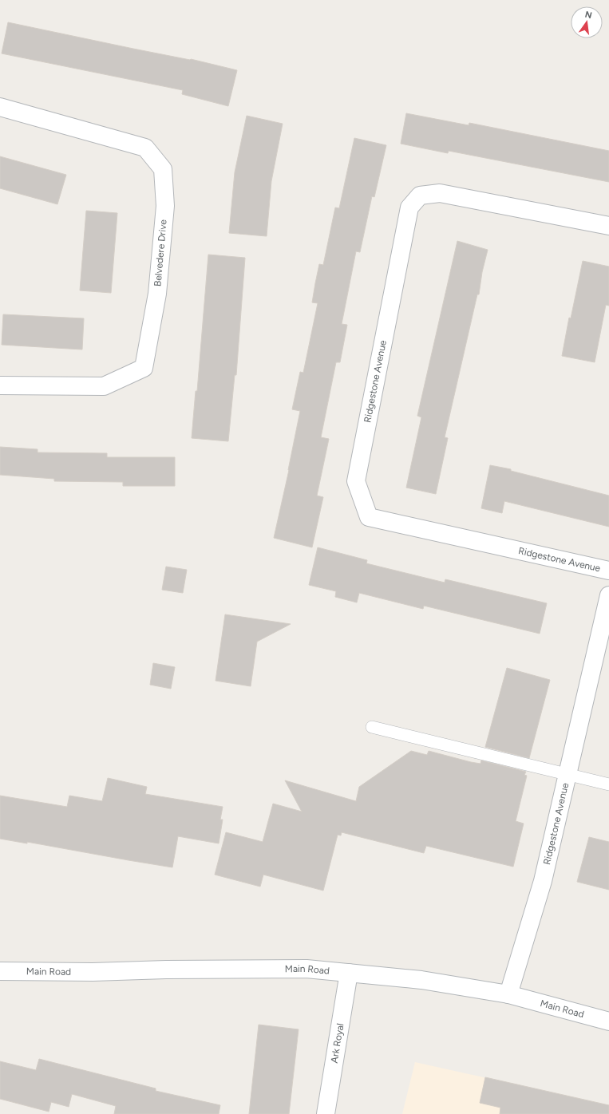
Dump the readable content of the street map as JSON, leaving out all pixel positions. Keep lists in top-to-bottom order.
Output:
{
  "streets": {
    "street": [
      "Belvedere Drive",
      "Ridgestone Avenue",
      "Main Road",
      "Ark Royal"
    ]
  },
  "crossings": [
    ["Ridgestone Avenue", "Main Road"],
    ["Main Road", "Ark Royal"]
  ],
  "north": "top"
}
